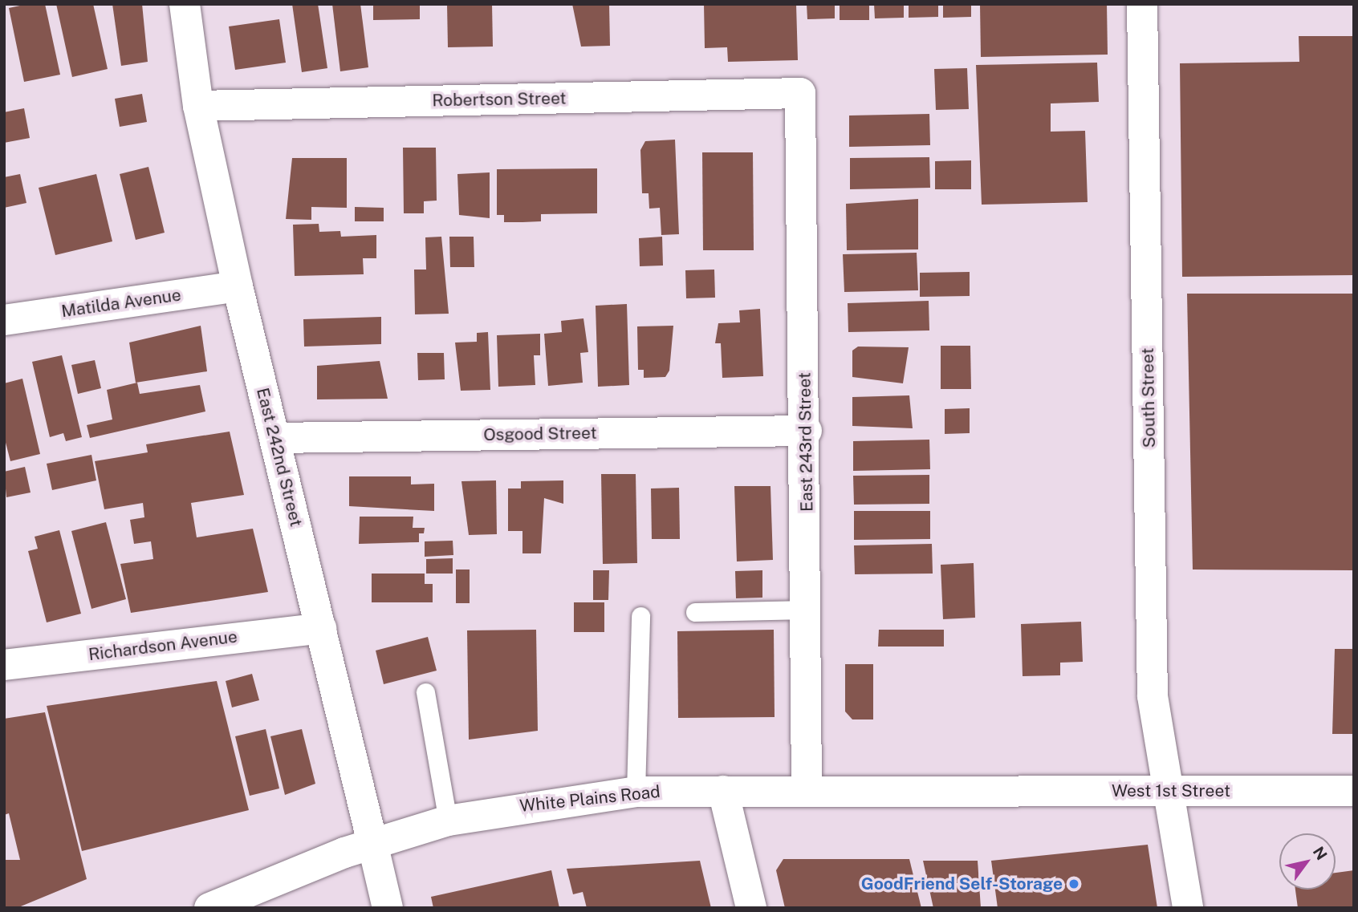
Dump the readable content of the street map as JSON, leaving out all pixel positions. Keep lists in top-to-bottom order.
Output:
{
  "streets": {
    "street": [
      "Robertson Street",
      "Matilda Avenue",
      "South Street",
      "Osgood Street",
      "East 243rd Street",
      "East 242nd Street",
      "Richardson Avenue",
      "West 1st Street",
      "White Plains Road"
    ]
  },
  "crossings": [
    ["Robertson Street", "East 243rd Street"],
    ["Robertson Street", "East 242nd Street"],
    ["Matilda Avenue", "East 242nd Street"],
    ["South Street", "West 1st Street"],
    ["Osgood Street", "East 243rd Street"],
    ["Osgood Street", "East 242nd Street"],
    ["East 243rd Street", "White Plains Road"],
    ["East 242nd Street", "Richardson Avenue"],
    ["East 242nd Street", "White Plains Road"],
    ["West 1st Street", "White Plains Road"]
  ],
  "places": ["GoodFriend Self-Storage"],
  "north": "top right"
}
